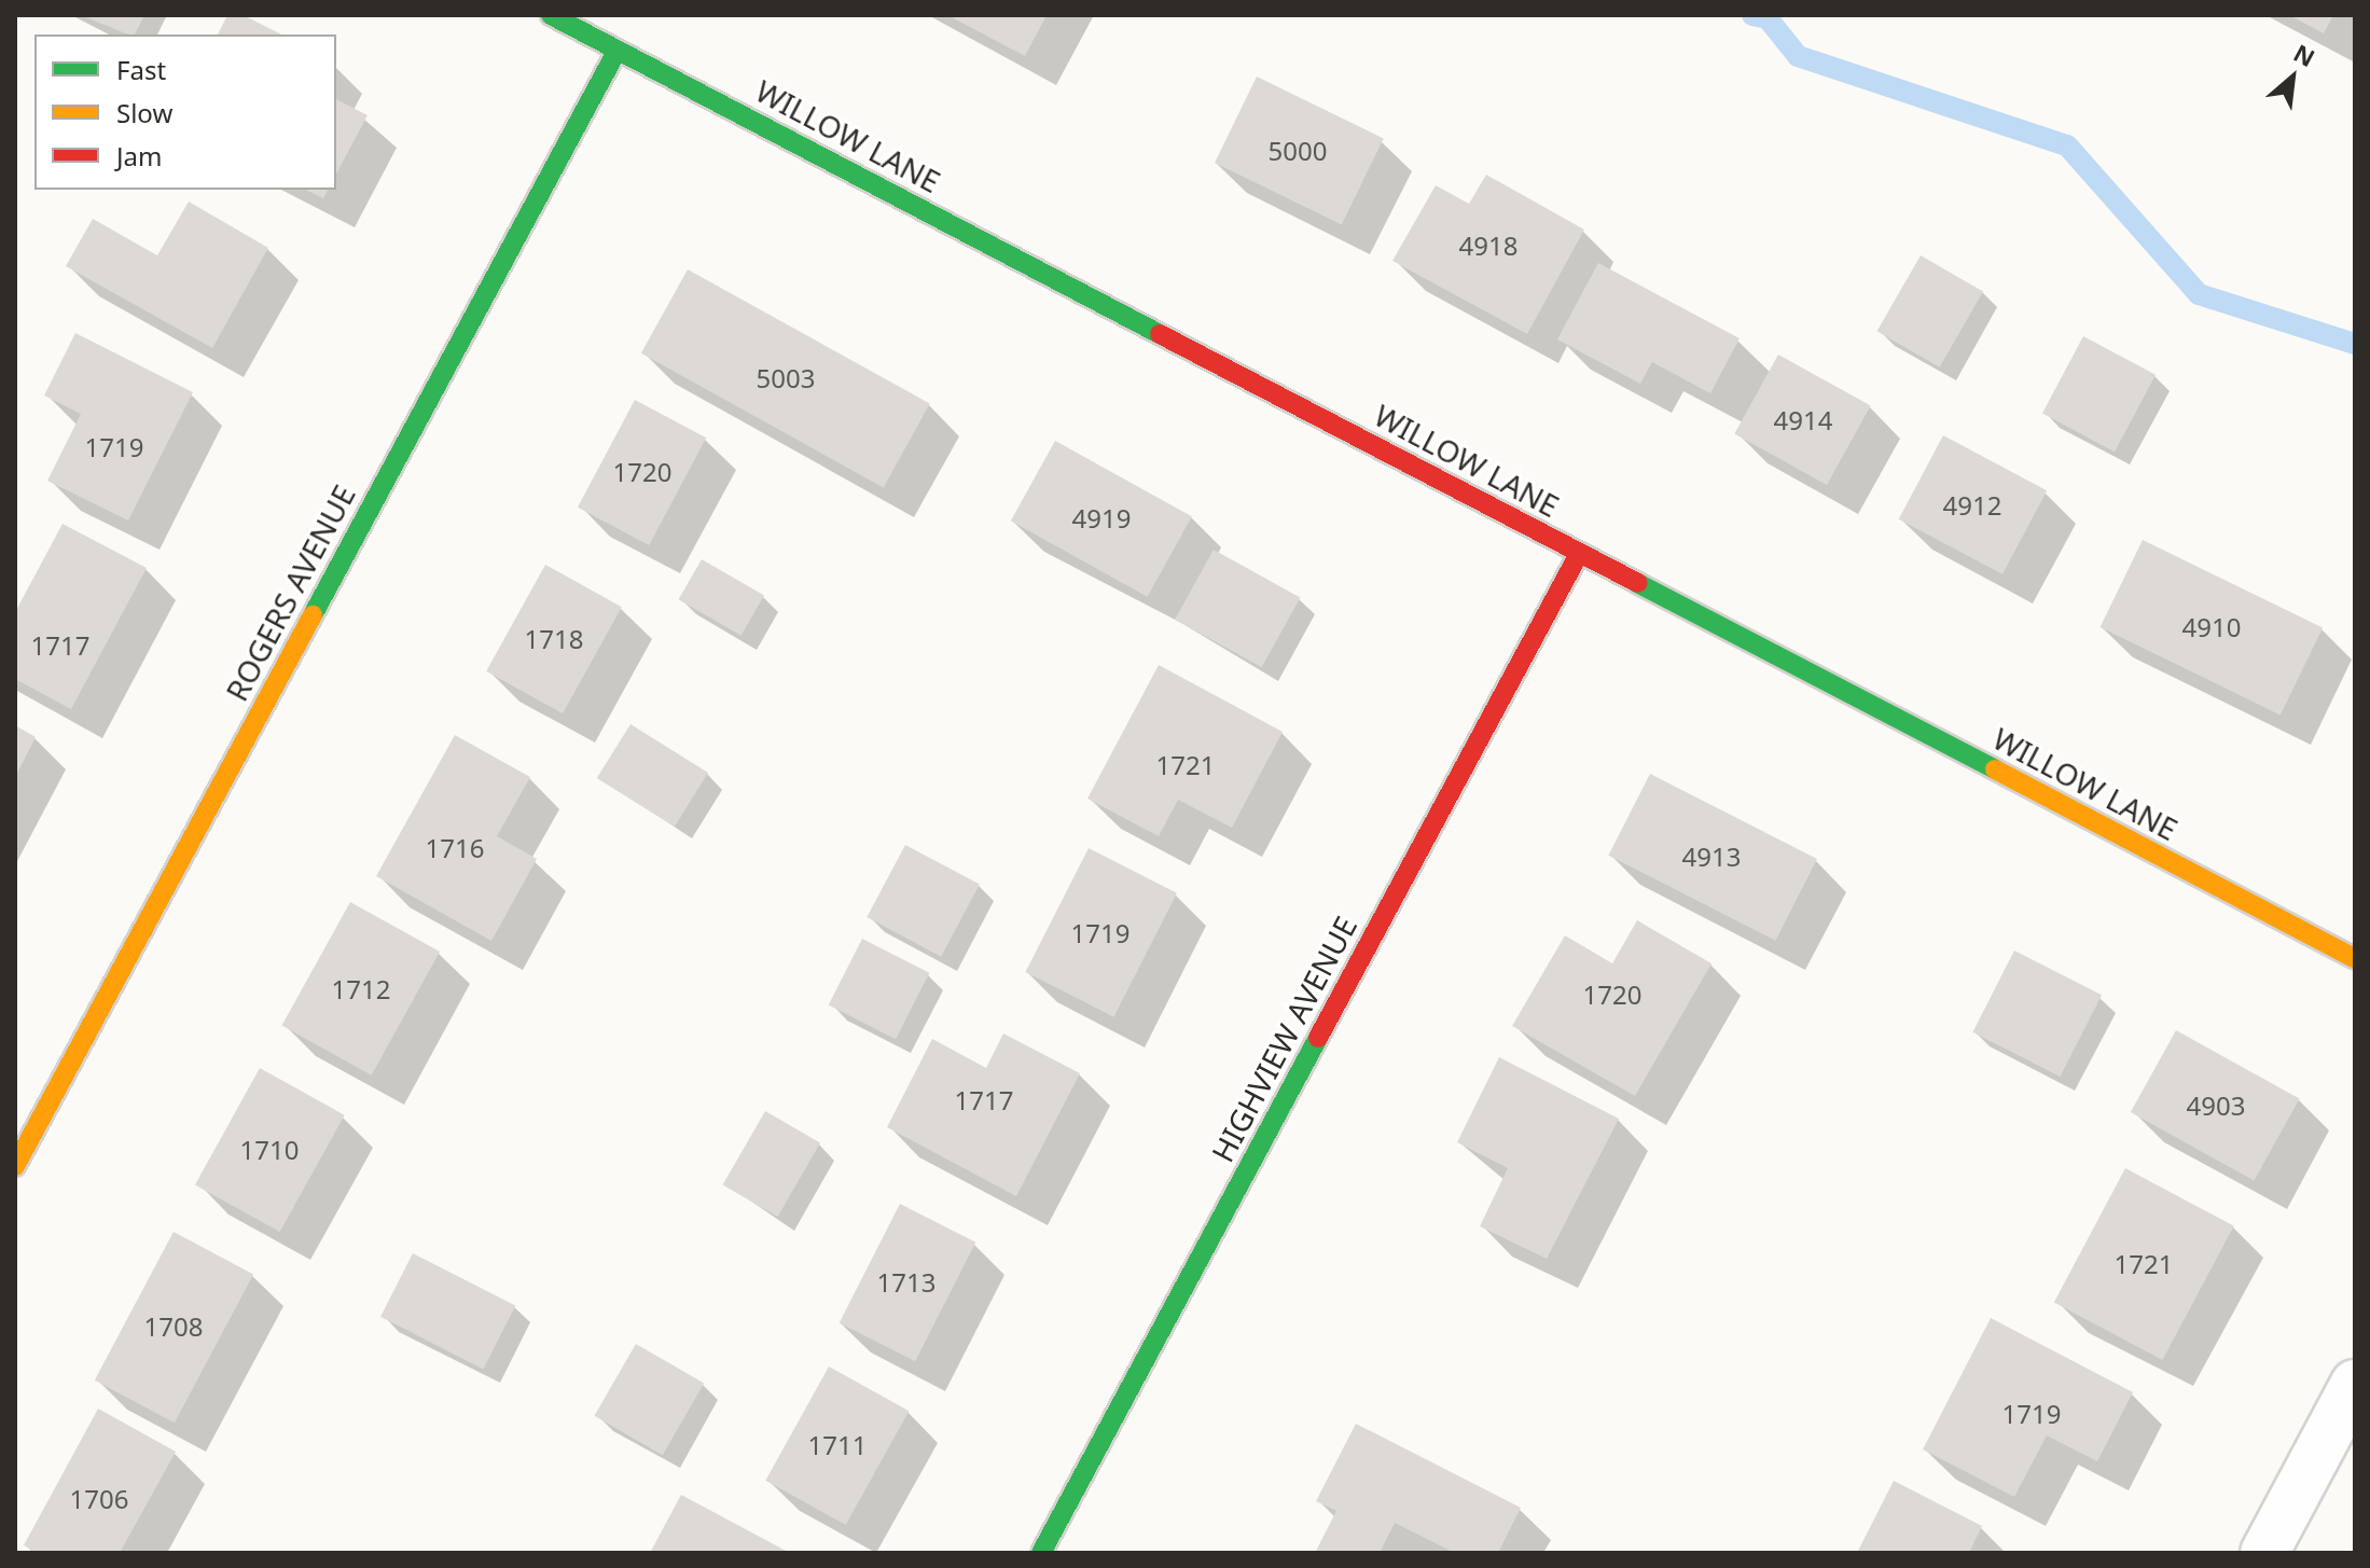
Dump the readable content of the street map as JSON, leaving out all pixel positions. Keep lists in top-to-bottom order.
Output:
{
  "streets": {
    "street": ["WILLOW LANE", "ROGERS AVENUE", "HIGHVIEW AVENUE"]
  },
  "crossings": [
    ["WILLOW LANE", "ROGERS AVENUE"],
    ["WILLOW LANE", "HIGHVIEW AVENUE"]
  ],
  "house_numbers": [
    "5000",
    "4918",
    "5003",
    "4914",
    "1719",
    "1720",
    "4912",
    "4919",
    "4910",
    "1718",
    "1717",
    "1721",
    "1716",
    "4913",
    "1719",
    "1712",
    "1720",
    "1717",
    "4903",
    "1710",
    "1721",
    "1713",
    "1708",
    "1719",
    "1711",
    "1706"
  ],
  "legend": ["Fast", "Slow", "Jam"],
  "north": "top right"
}
